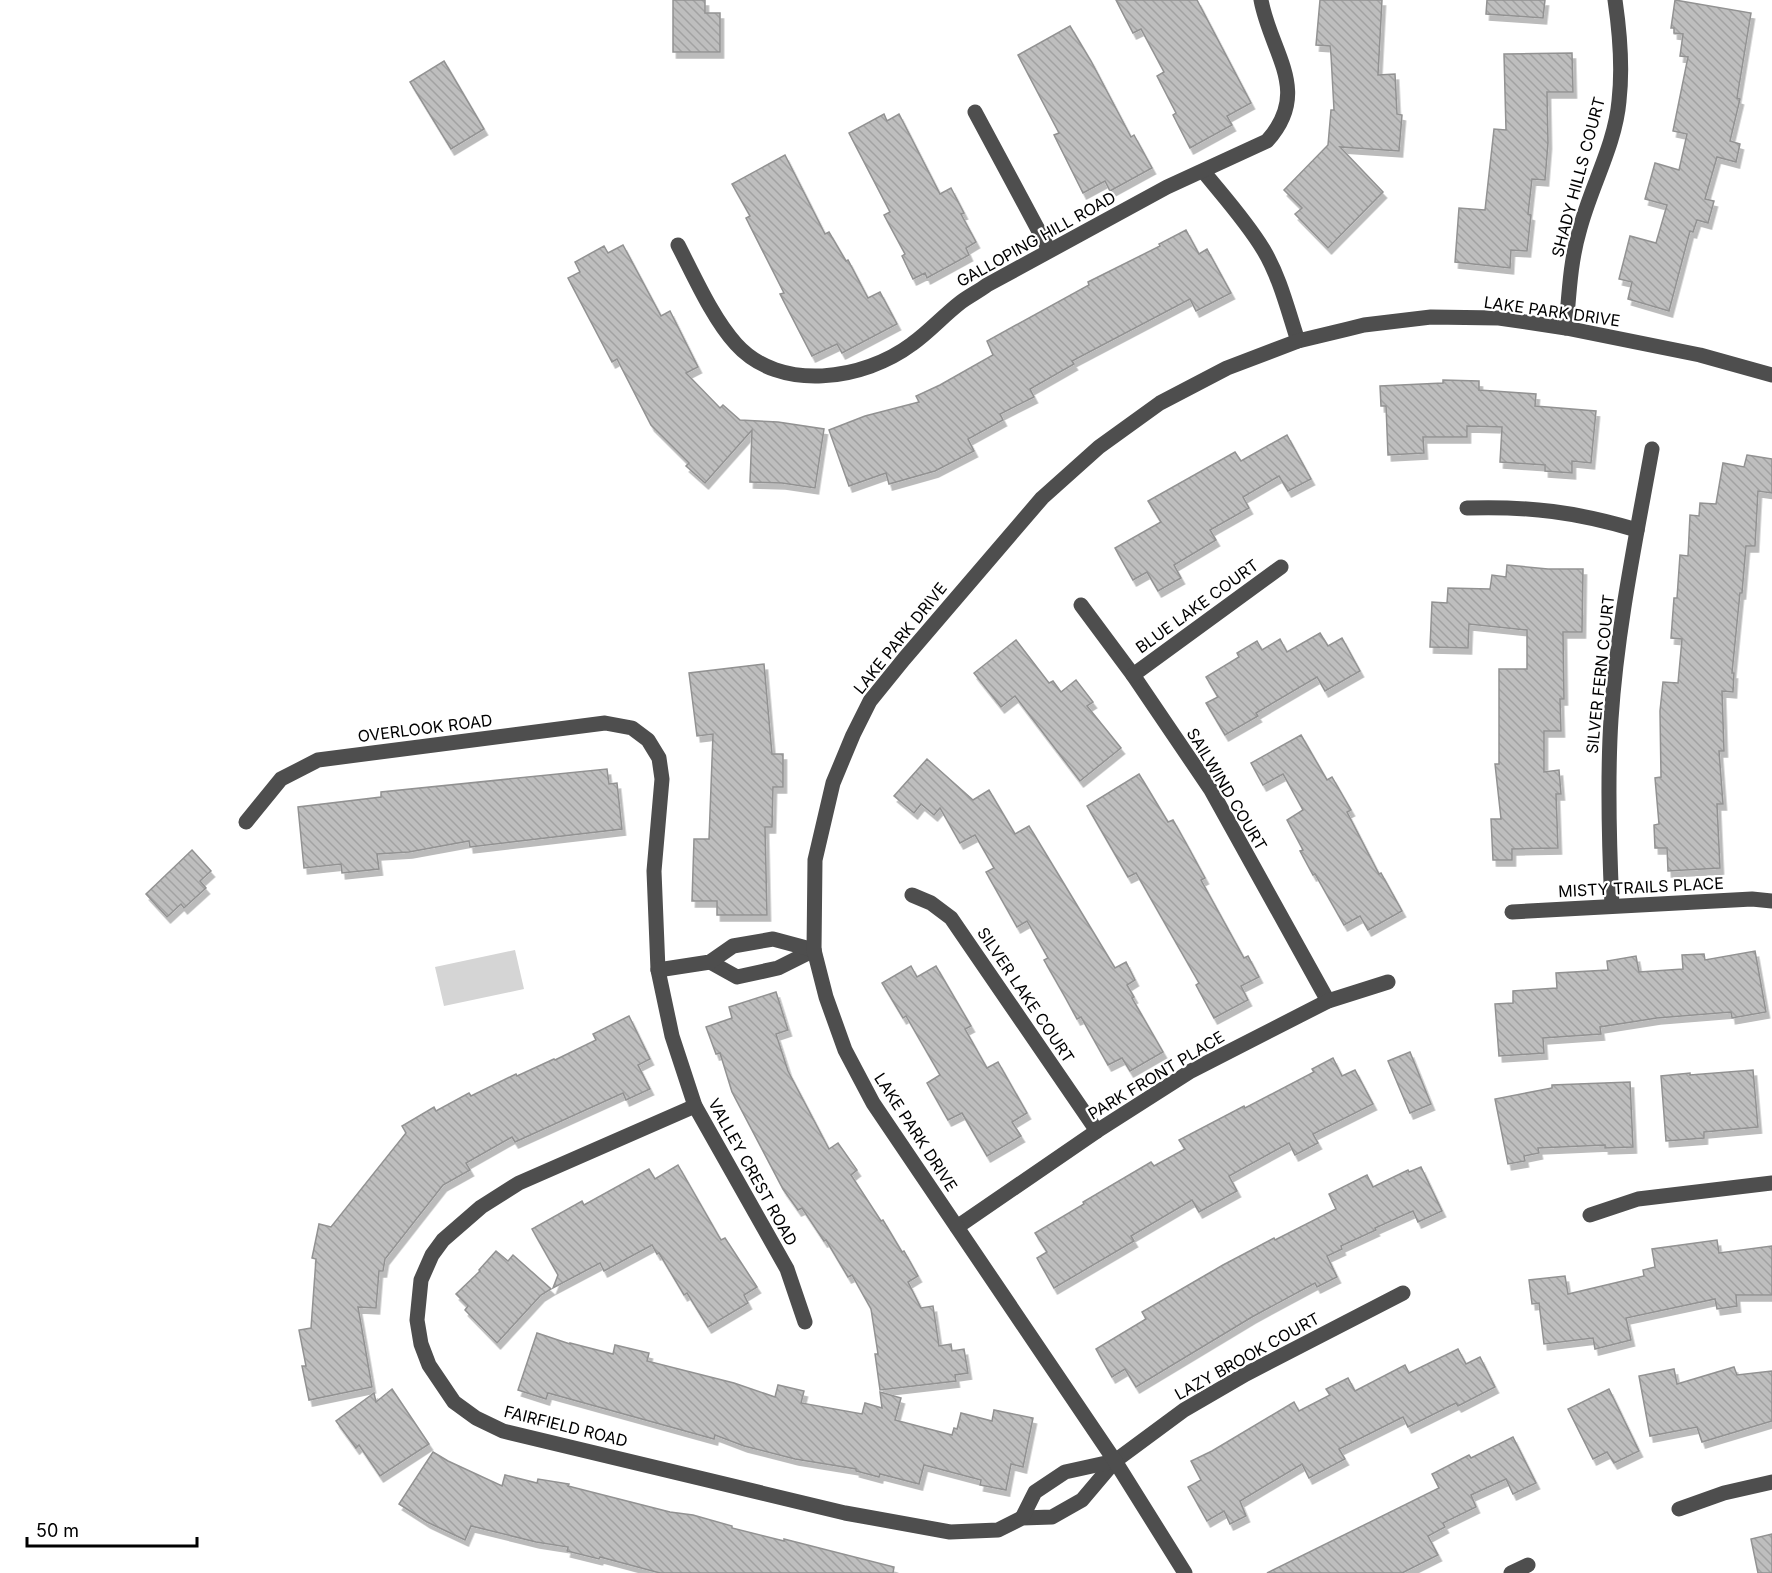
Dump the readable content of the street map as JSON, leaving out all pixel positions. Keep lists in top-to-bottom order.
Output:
{
  "streets": {
    "street": [
      "SHADY HILLS COURT",
      "GALLOPING HILL ROAD",
      "LAKE PARK DRIVE",
      "BLUE LAKE COURT",
      "SILVER FERN COURT",
      "OVERLOOK ROAD",
      "SAILWIND COURT",
      "MISTY TRAILS PLACE",
      "SILVER LAKE COURT",
      "PARK FRONT PLACE",
      "VALLEY CREST ROAD",
      "LAZY BROOK COURT",
      "FAIRFIELD ROAD"
    ]
  },
  "crossings": [
    ["SHADY HILLS COURT", "LAKE PARK DRIVE"],
    ["LAKE PARK DRIVE", "PARK FRONT PLACE"],
    ["LAKE PARK DRIVE", "LAZY BROOK COURT"],
    ["LAKE PARK DRIVE", "FAIRFIELD ROAD"],
    ["BLUE LAKE COURT", "SAILWIND COURT"],
    ["SILVER FERN COURT", "MISTY TRAILS PLACE"],
    ["OVERLOOK ROAD", "VALLEY CREST ROAD"],
    ["SAILWIND COURT", "PARK FRONT PLACE"],
    ["SILVER LAKE COURT", "PARK FRONT PLACE"],
    ["VALLEY CREST ROAD", "FAIRFIELD ROAD"],
    ["LAZY BROOK COURT", "FAIRFIELD ROAD"]
  ],
  "scale_bar": "50 m"
}
